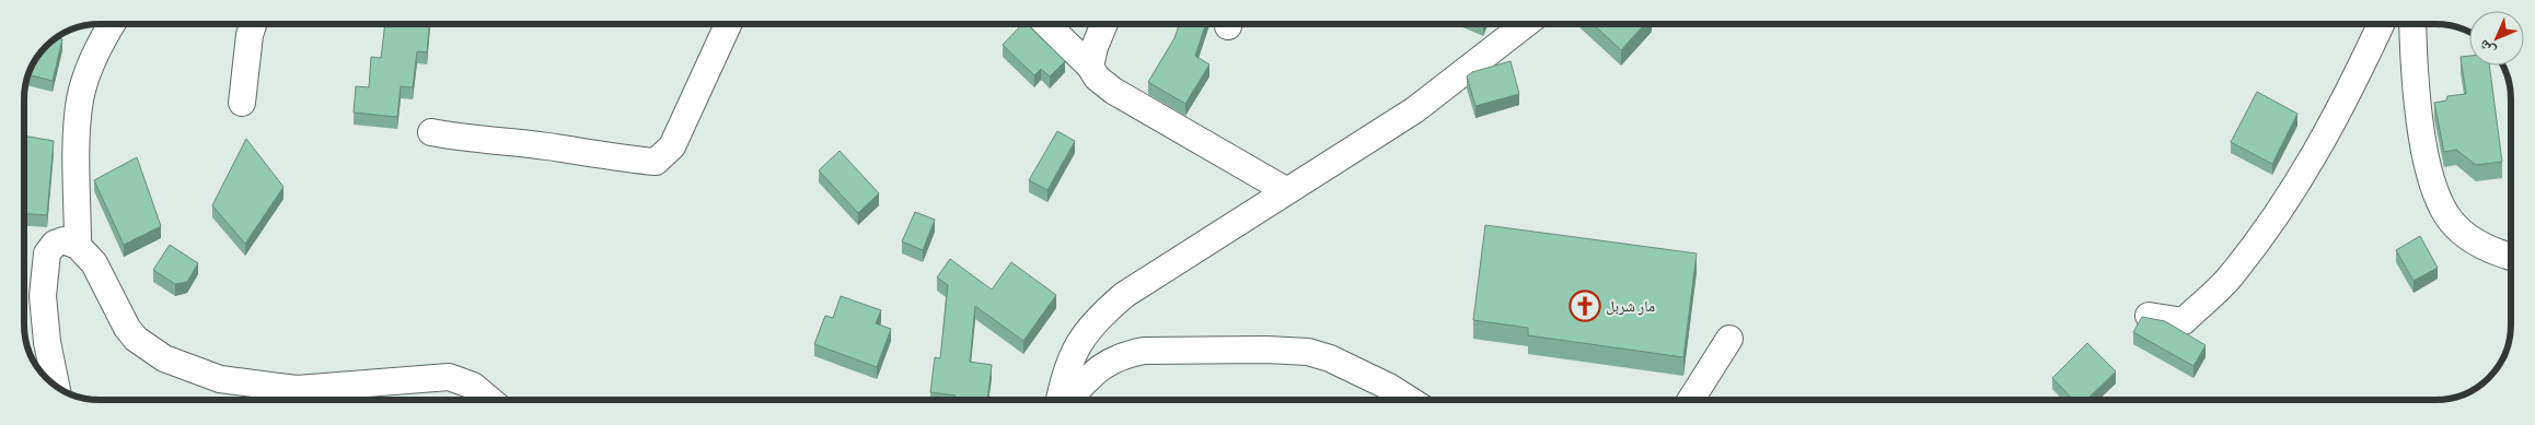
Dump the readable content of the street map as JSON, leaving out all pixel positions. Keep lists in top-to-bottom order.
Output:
{
  "places": {
    "church": ["مار شربل"]
  },
  "north": "bottom left"
}
